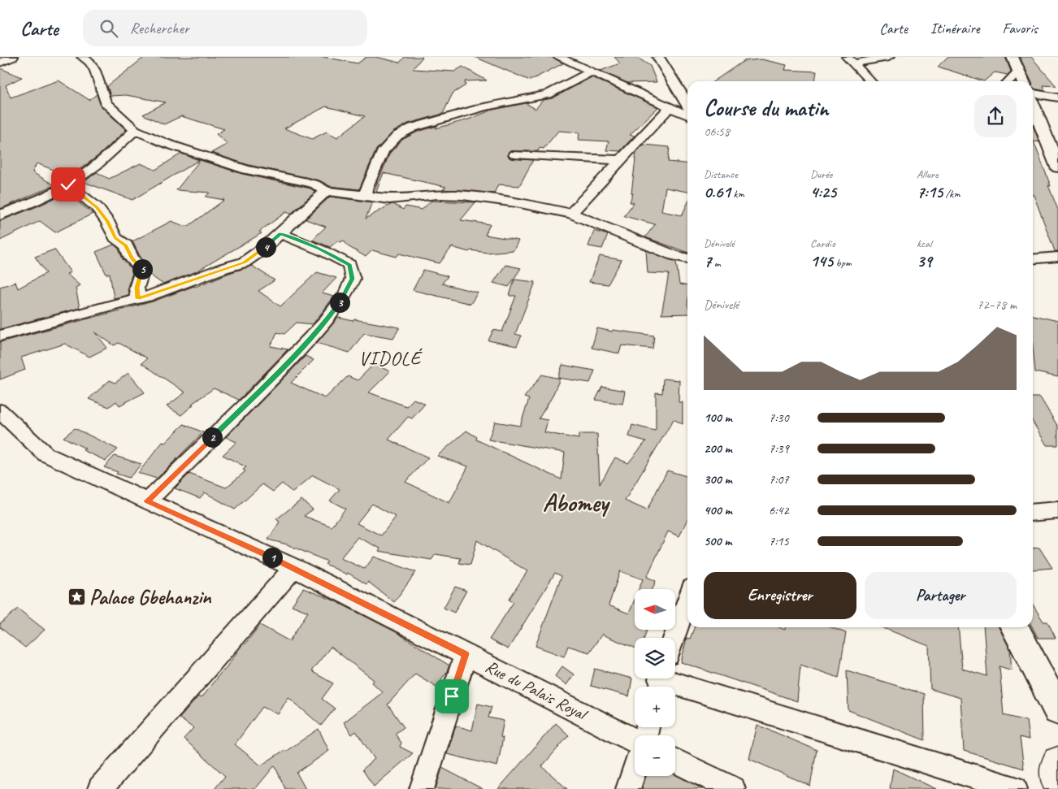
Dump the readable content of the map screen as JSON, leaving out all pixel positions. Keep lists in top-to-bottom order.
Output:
{
  "streets": {
    "street": ["Rue du Palais Royal"]
  },
  "districts": ["VIDOLÉ", "Abomey"],
  "places": {
    "place": ["Palace Gbehanzin"]
  },
  "north": "left",
  "page": {
    "header": "Carte",
    "search": "Rechercher",
    "nav": ["Carte", "Itinéraire", "Favoris"],
    "heading": ["Course du matin", "06:58"],
    "stats": [
      ["Distance", "0.61 km"],
      ["Durée", "4:25"],
      ["Allure", "7:15 /km"],
      ["Dénivelé", "7 m"],
      ["Cardio", "145 bpm"],
      ["kcal", "39"]
    ],
    "pins": [
      "4",
      "5",
      "3",
      "2",
      "1"
    ],
    "chart": ["Dénivelé", "72–78 m"],
    "list": [
      {
        "name": "100 m",
        "note": "7:30"
      },
      {
        "name": "200 m",
        "note": "7:39"
      },
      {
        "name": "300 m",
        "note": "7:07"
      },
      {
        "name": "400 m",
        "note": "6:42"
      },
      {
        "name": "500 m",
        "note": "7:15"
      }
    ],
    "buttons": ["Enregistrer", "Partager"],
    "map_buttons": ["+", "−"]
  }
}
